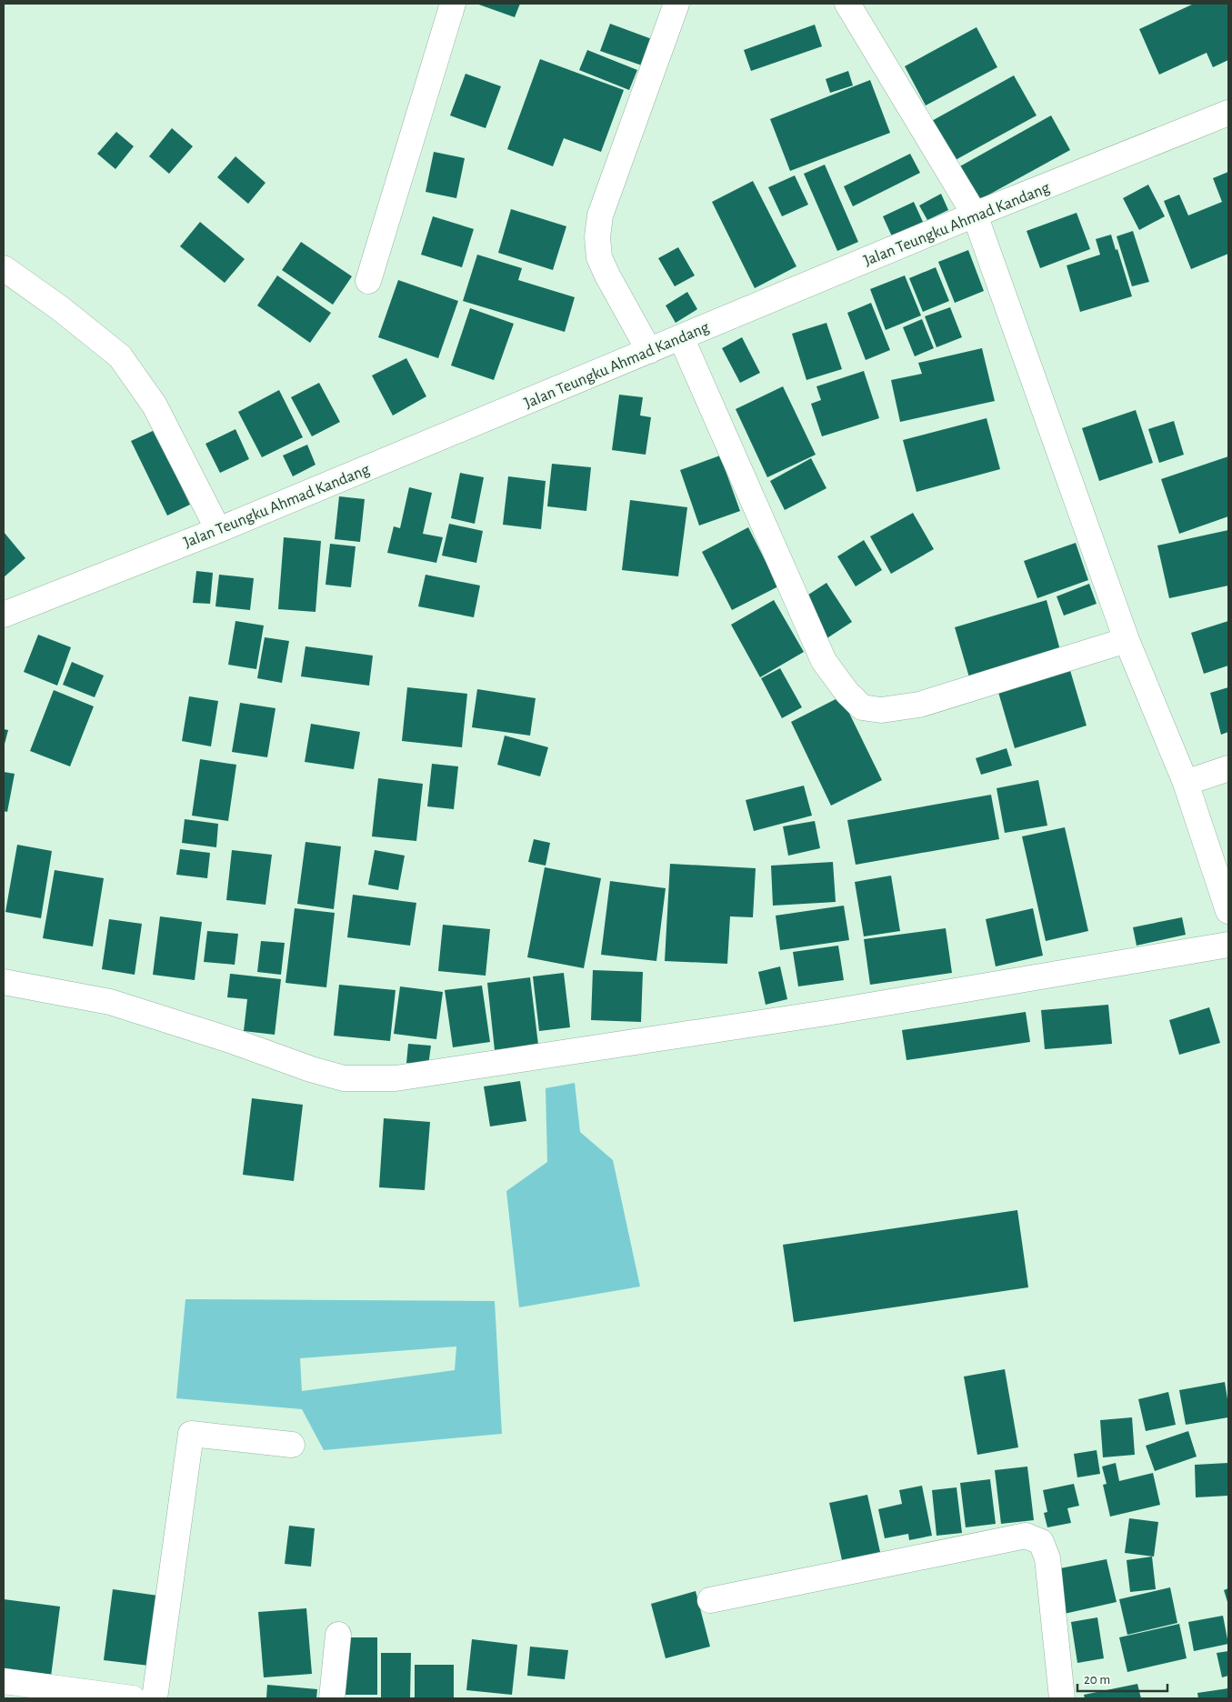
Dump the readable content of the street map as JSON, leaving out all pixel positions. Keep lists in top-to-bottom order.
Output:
{
  "streets": {
    "street": ["Jalan Teungku Ahmad Kandang"]
  },
  "scale_bar": "20 m"
}
